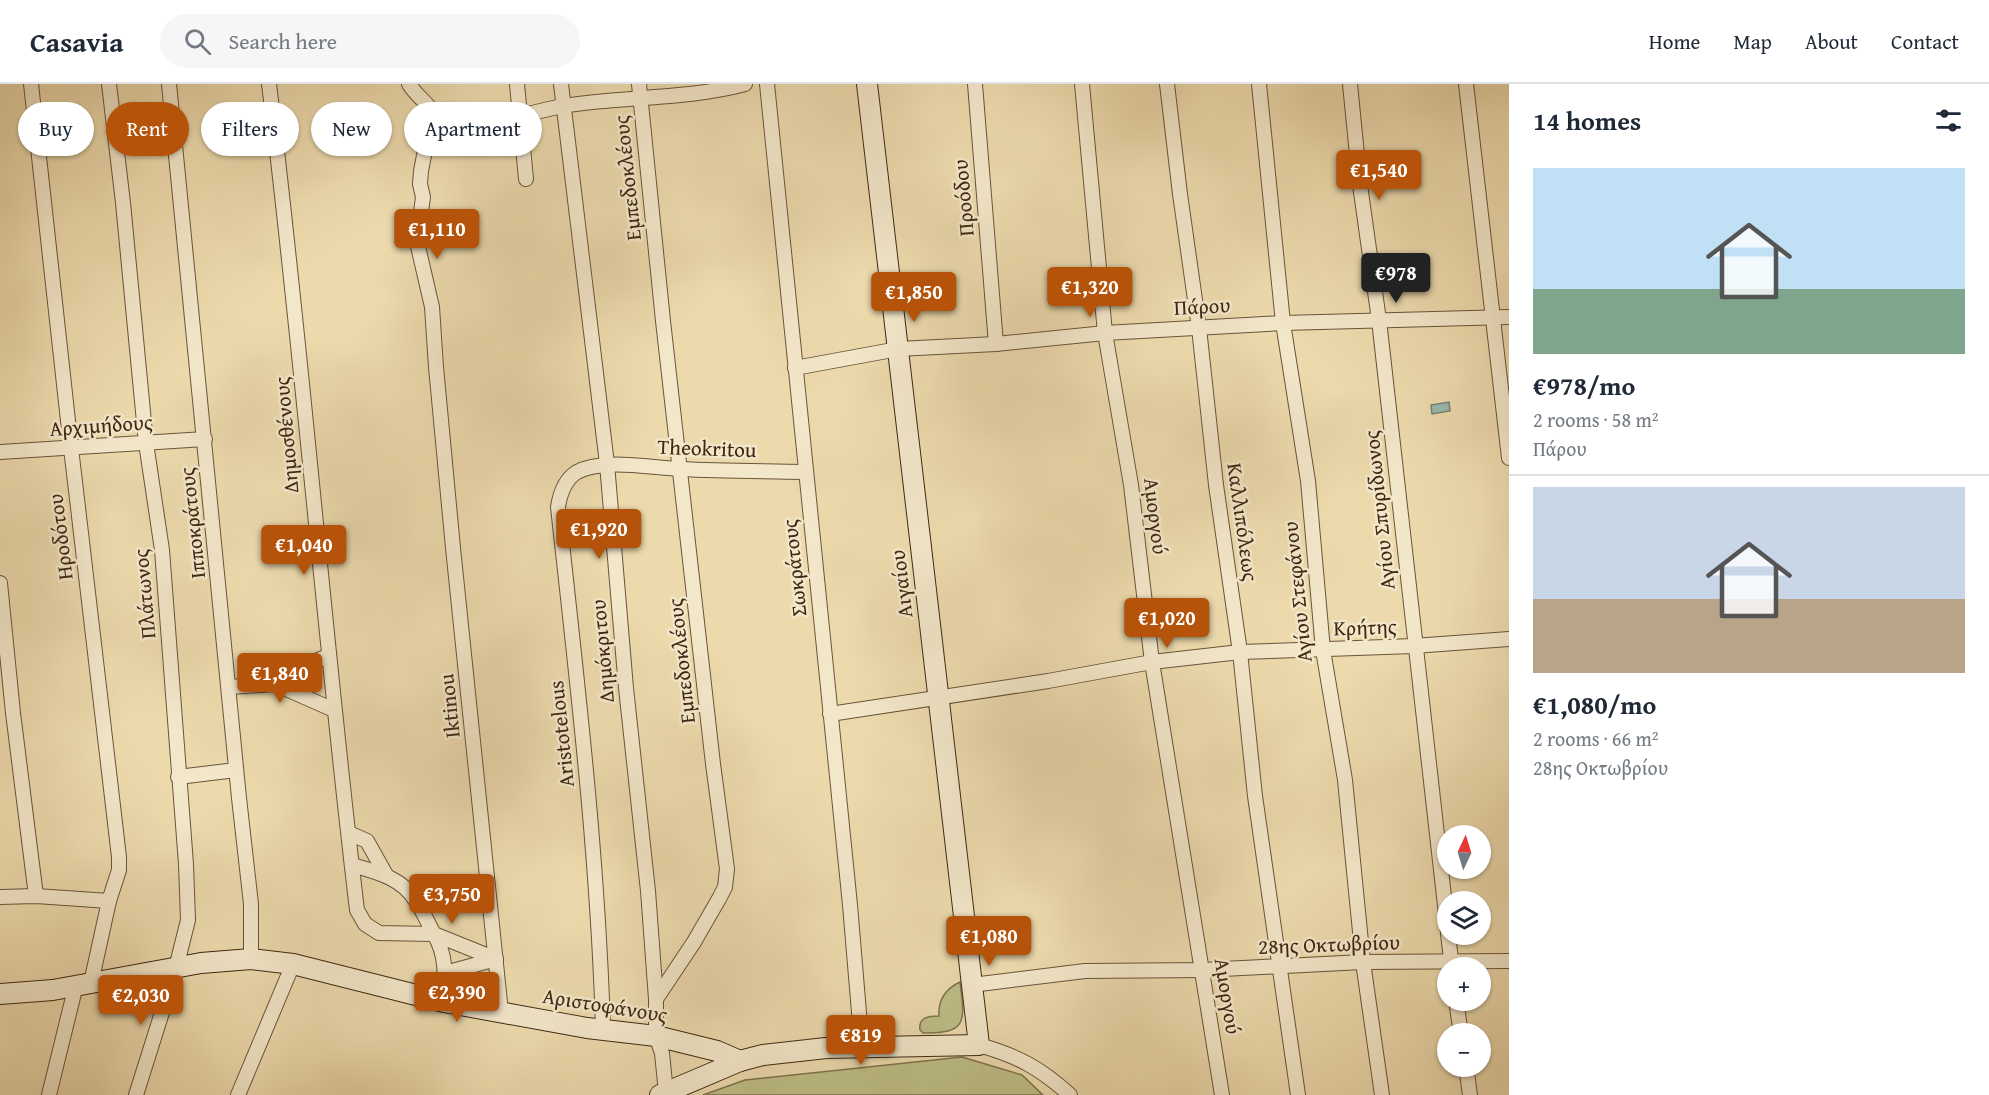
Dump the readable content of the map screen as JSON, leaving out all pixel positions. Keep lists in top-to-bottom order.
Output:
{
  "streets": {
    "main road": ["Αιγαίου", "Αριστοφάνους"],
    "street": [
      "Εμπεδοκλέους",
      "Προόδου",
      "Πάρου",
      "Αρχιμήδους",
      "Δημοσθένους",
      "Theokritou",
      "Αγίου Σπυρίδωνος",
      "Αμοργού",
      "Καλλιπόλεως",
      "Ιπποκράτους",
      "Ηροδότου",
      "Σωκράτους",
      "Αγίου Στεφάνου",
      "Πλάτωνος",
      "Κρήτης",
      "Δημόκριτου",
      "Iktinou",
      "Aristotelous",
      "28ης Οκτωβρίου"
    ]
  },
  "crossings": [
    ["Εμπεδοκλέους", "Theokritou"],
    ["Εμπεδοκλέους", "Δημόκριτου"],
    ["Προόδου", "Πάρου"],
    ["Πάρου", "Αγίου Σπυρίδωνος"],
    ["Πάρου", "Αμοργού"],
    ["Πάρου", "Καλλιπόλεως"],
    ["Πάρου", "Σωκράτους"],
    ["Πάρου", "Αιγαίου"],
    ["Πάρου", "Αγίου Στεφάνου"],
    ["Αρχιμήδους", "Ιπποκράτους"],
    ["Αρχιμήδους", "Ηροδότου"],
    ["Αρχιμήδους", "Πλάτωνος"],
    ["Theokritou", "Σωκράτους"],
    ["Theokritou", "Δημόκριτου"],
    ["Theokritou", "Aristotelous"],
    ["Αγίου Σπυρίδωνος", "Κρήτης"],
    ["Αμοργού", "Κρήτης"],
    ["Αμοργού", "28ης Οκτωβρίου"],
    ["Καλλιπόλεως", "Κρήτης"],
    ["Καλλιπόλεως", "28ης Οκτωβρίου"],
    ["Ιπποκράτους", "Αριστοφάνους"],
    ["Ηροδότου", "Αριστοφάνους"],
    ["Σωκράτους", "Κρήτης"],
    ["Αιγαίου", "Κρήτης"],
    ["Αιγαίου", "28ης Οκτωβρίου"],
    ["Αγίου Στεφάνου", "Κρήτης"],
    ["Αγίου Στεφάνου", "28ης Οκτωβρίου"],
    ["Πλάτωνος", "Αριστοφάνους"],
    ["Δημόκριτου", "Aristotelous"],
    ["Δημόκριτου", "Αριστοφάνους"],
    ["Iktinou", "Αριστοφάνους"],
    ["Aristotelous", "Αριστοφάνους"]
  ],
  "north": "top",
  "page": {
    "header": "Casavia",
    "search": "Search here",
    "nav": [
      "Home",
      "Map",
      "About",
      "Contact"
    ],
    "heading": "14 homes",
    "chip": [
      "Buy",
      "Rent",
      "Filters",
      "New",
      "Apartment"
    ],
    "price": [
      "€1,540",
      "€1,110",
      "€978",
      "€1,320",
      "€1,850",
      "€1,920",
      "€1,040",
      "€1,020",
      "€1,840",
      "€3,750",
      "€1,080",
      "€2,390",
      "€2,030",
      "€819"
    ],
    "list": [
      {
        "name": "€978/mo",
        "note": "2 rooms · 58 m² · Πάρου"
      },
      {
        "name": "€1,080/mo",
        "note": "2 rooms · 66 m² · 28ης Οκτωβρίου"
      }
    ],
    "map_buttons": ["+", "−"]
  }
}
